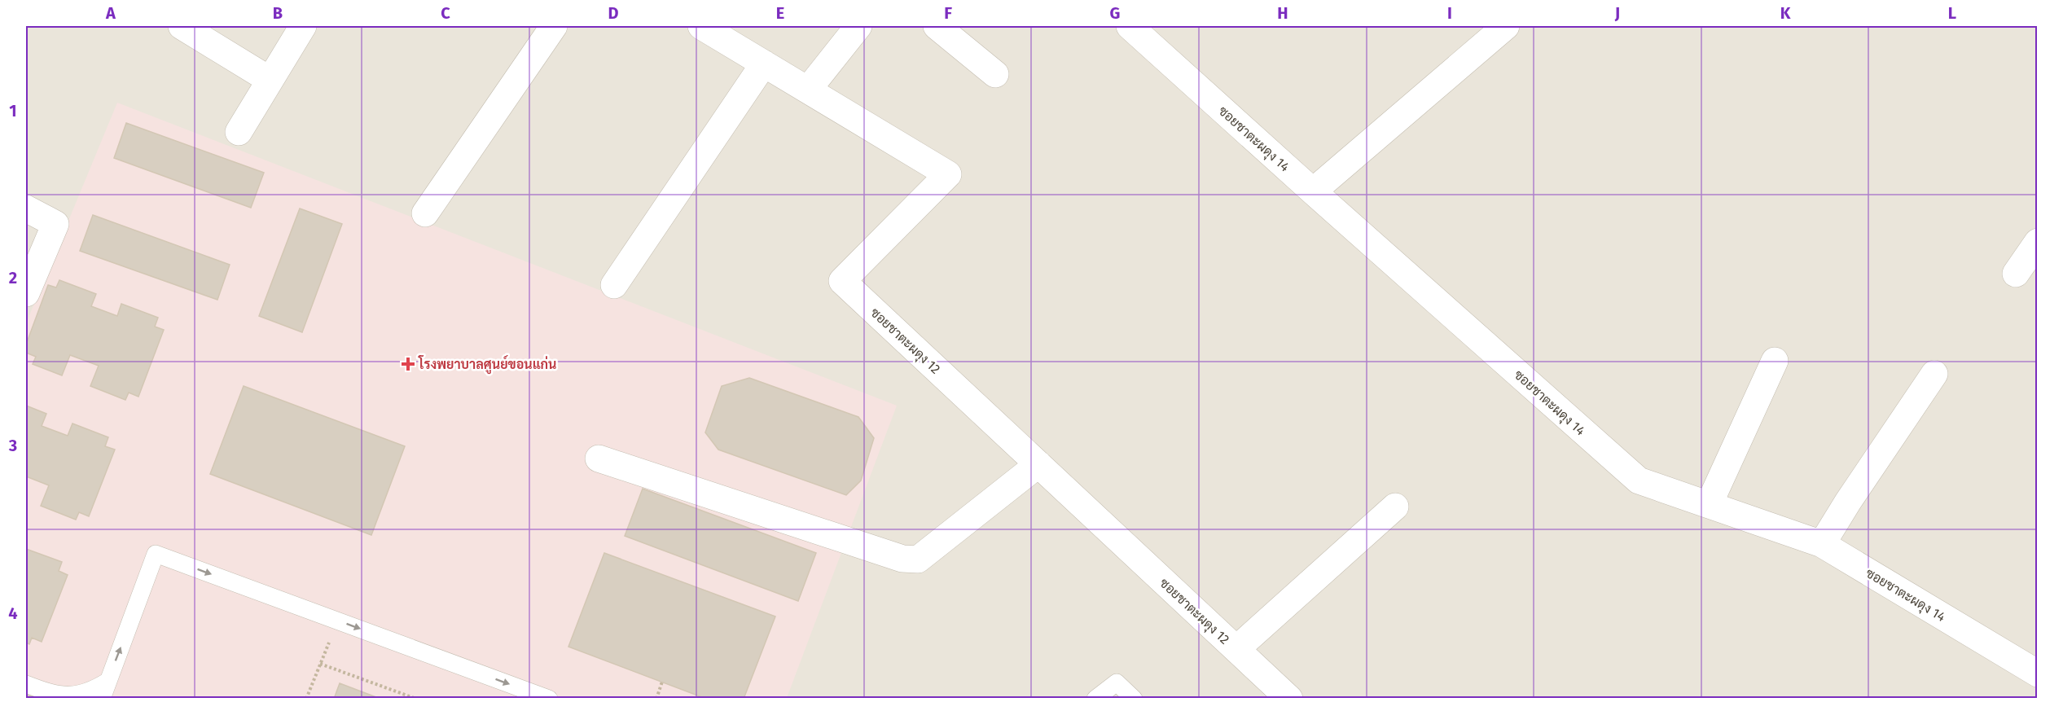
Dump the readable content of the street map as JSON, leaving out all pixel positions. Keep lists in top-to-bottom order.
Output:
{
  "streets": {
    "street": ["ซอยชาตะผดุง 14", "ซอยชาตะผดุง 12"]
  },
  "places": {
    "health": ["โรงพยาบาลศูนย์ขอนแก่น"]
  },
  "grid": {
    "columns": [
      "A",
      "B",
      "C",
      "D",
      "E",
      "F",
      "G",
      "H",
      "I",
      "J",
      "K",
      "L"
    ],
    "rows": [
      "1",
      "2",
      "3",
      "4"
    ]
  }
}
